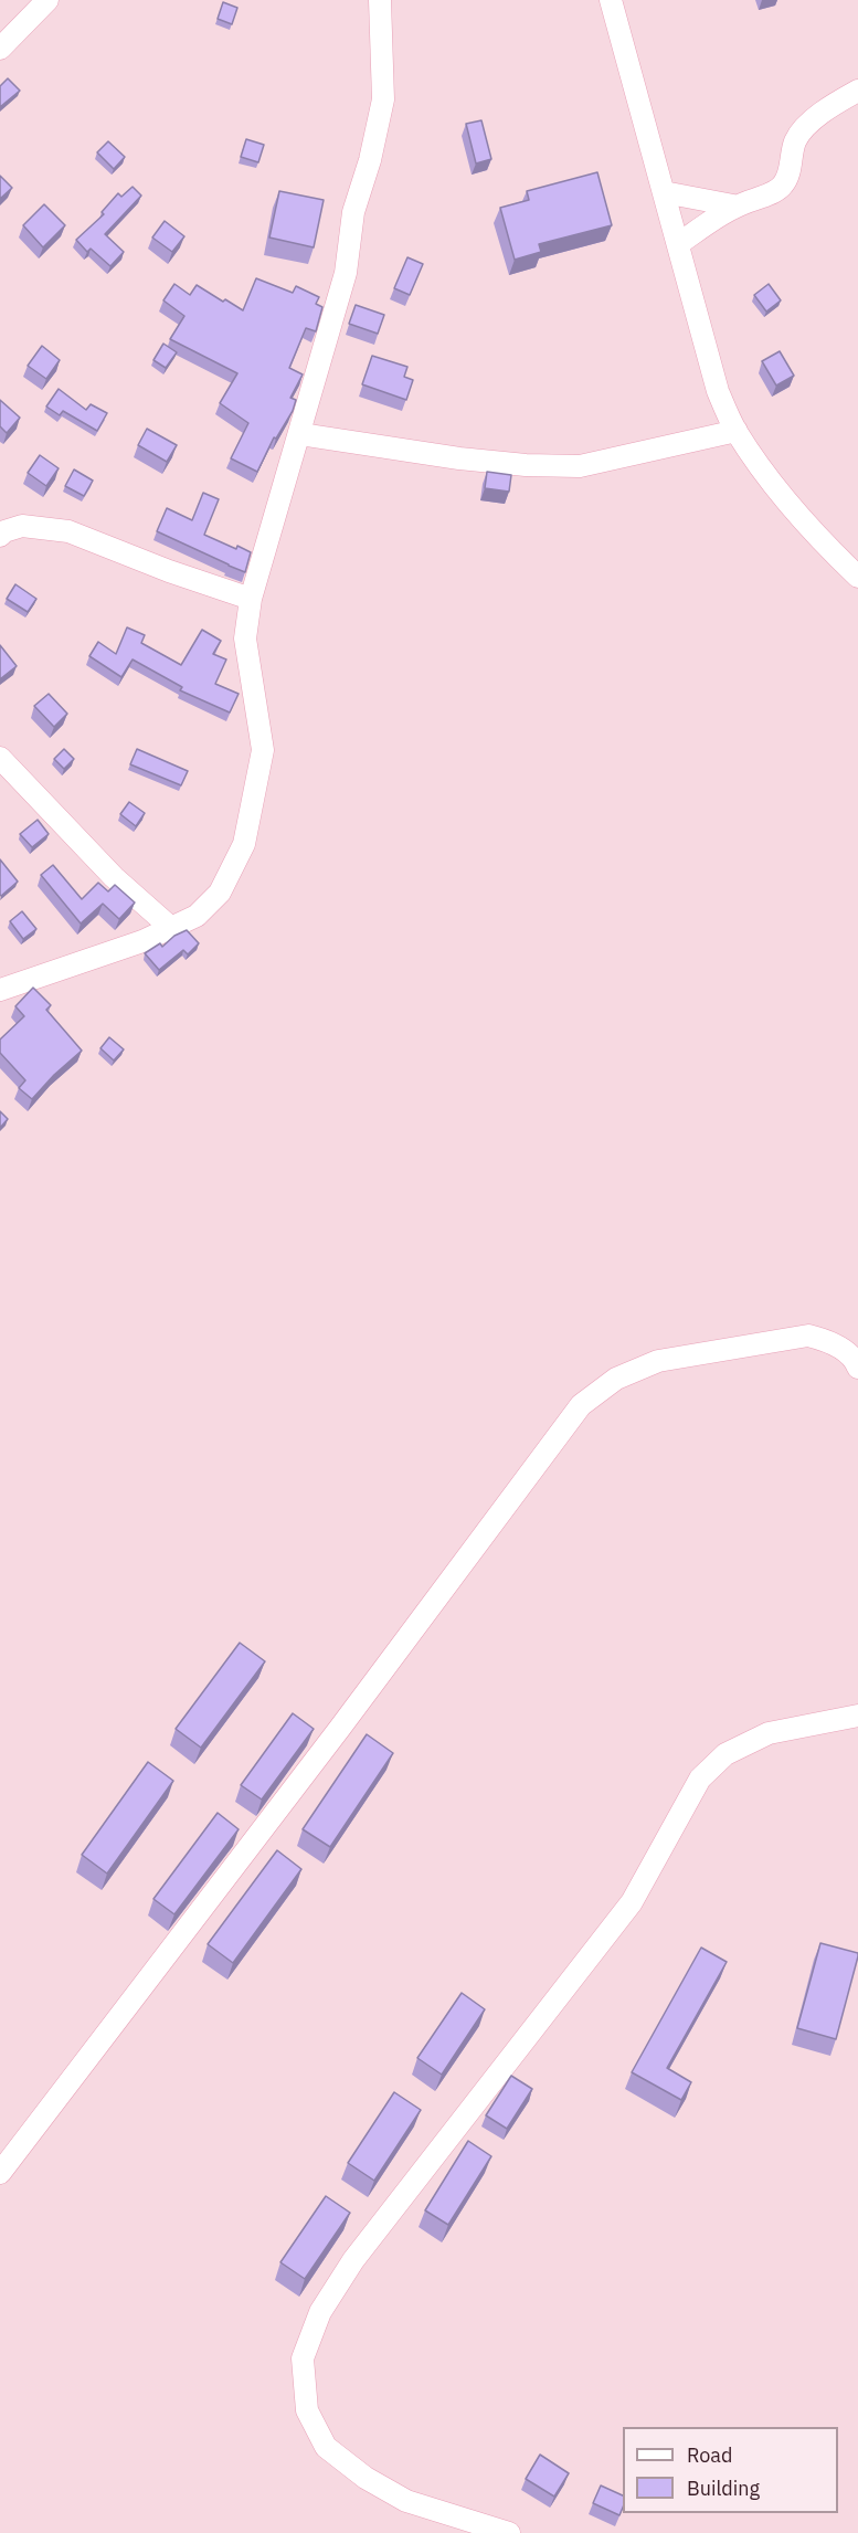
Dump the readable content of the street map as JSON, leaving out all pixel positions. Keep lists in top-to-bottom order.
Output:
{
  "legend": ["Road", "Building"]
}
